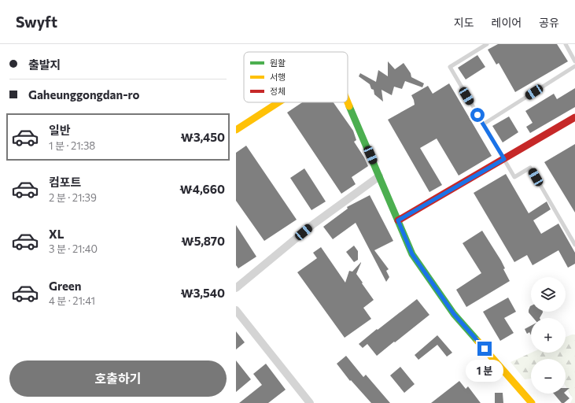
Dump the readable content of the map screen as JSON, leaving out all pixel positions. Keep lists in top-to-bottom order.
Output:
{
  "legend": ["원활", "서행", "정체"],
  "page": {
    "header": "Swyft",
    "nav": ["지도", "레이어", "공유"],
    "banner": ["출발지", "Gaheunggongdan-ro"],
    "list": [
      {
        "name": "일반",
        "note": "1 분 · 21:38",
        "value": "₩3,450"
      },
      {
        "name": "컴포트",
        "note": "2 분 · 21:39",
        "value": "₩4,660"
      },
      {
        "name": "XL",
        "note": "3 분 · 21:40",
        "value": "₩5,870"
      },
      {
        "name": "Green",
        "note": "4 분 · 21:41",
        "value": "₩3,540"
      }
    ],
    "map_buttons": ["+", "−"],
    "buttons": "호출하기",
    "bubble": "1 분"
  }
}
